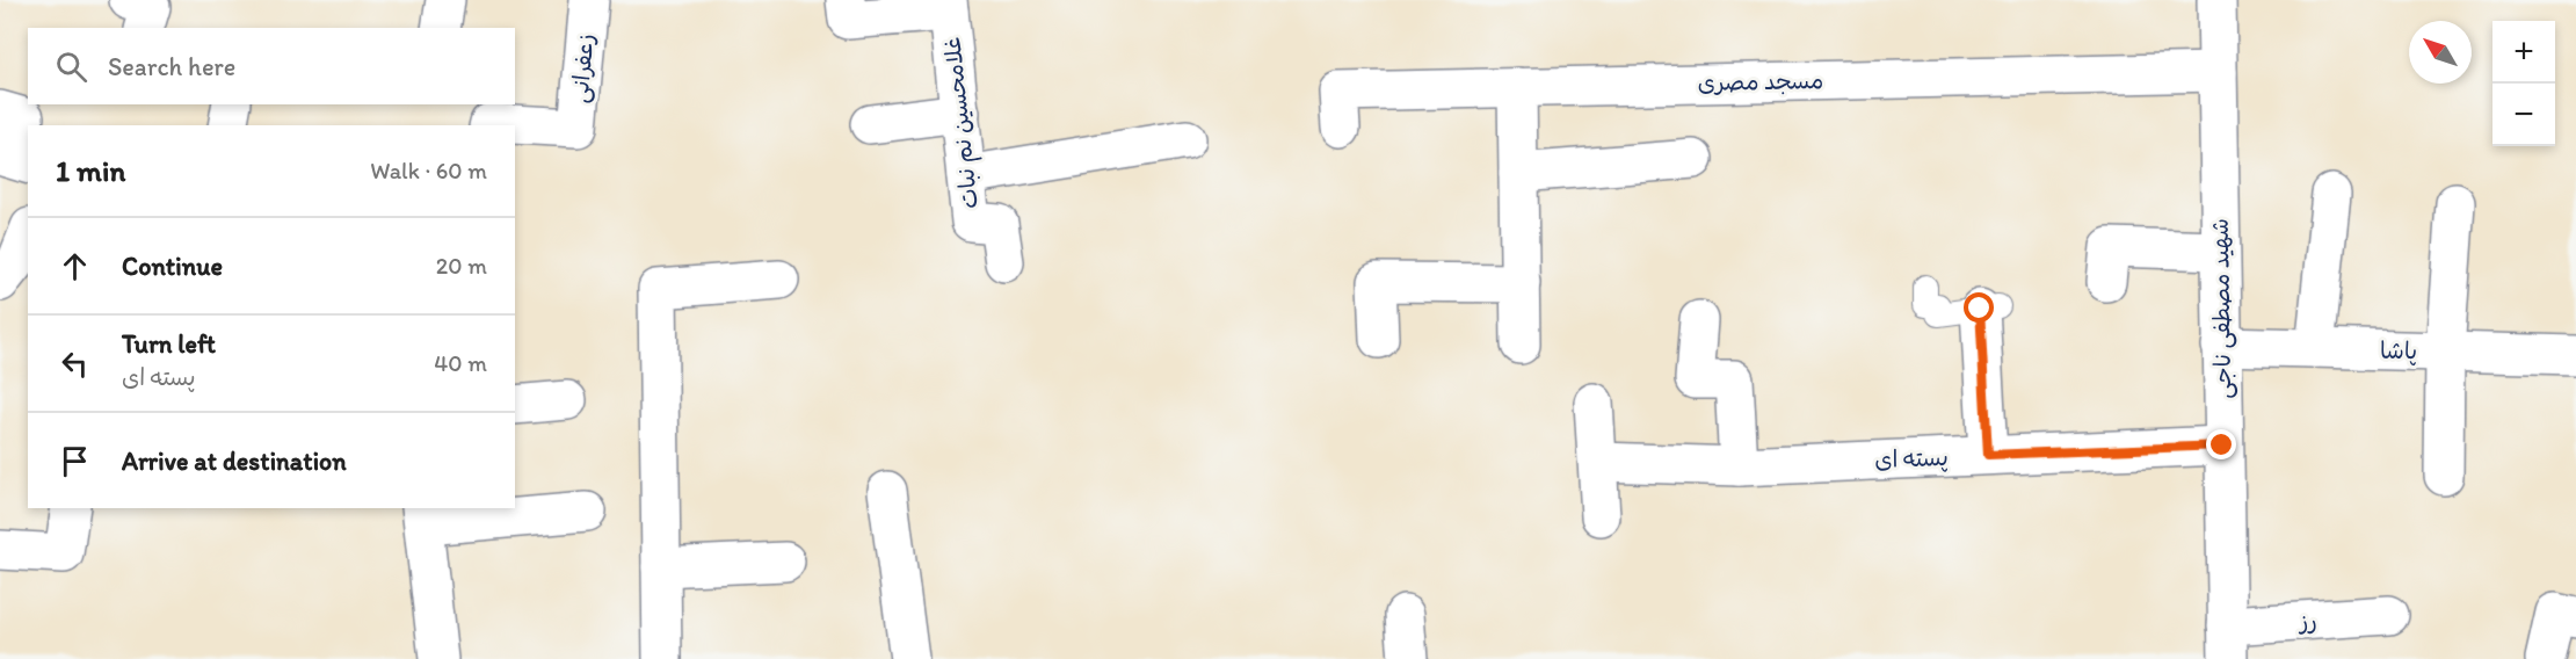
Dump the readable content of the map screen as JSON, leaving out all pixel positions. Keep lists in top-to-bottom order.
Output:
{
  "streets": {
    "street": [
      "زعفرانی",
      "مسجد مصری",
      "غلامحسین نم نبات",
      "شهید مصطفی ناجی",
      "پاشا",
      "پسته ای",
      "رز"
    ]
  },
  "crossings": [
    ["مسجد مصری", "شهید مصطفی ناجی"],
    ["شهید مصطفی ناجی", "پاشا"],
    ["شهید مصطفی ناجی", "پسته ای"],
    ["شهید مصطفی ناجی", "رز"]
  ],
  "north": "top left",
  "page": {
    "map_buttons": ["+", "−"],
    "search": "Search here",
    "heading": ["1 min", "Walk · 60 m"],
    "list": [
      ["Continue", "20 m"],
      ["Turn left", "پسته ای", "40 m"],
      "Arrive at destination"
    ]
  }
}
